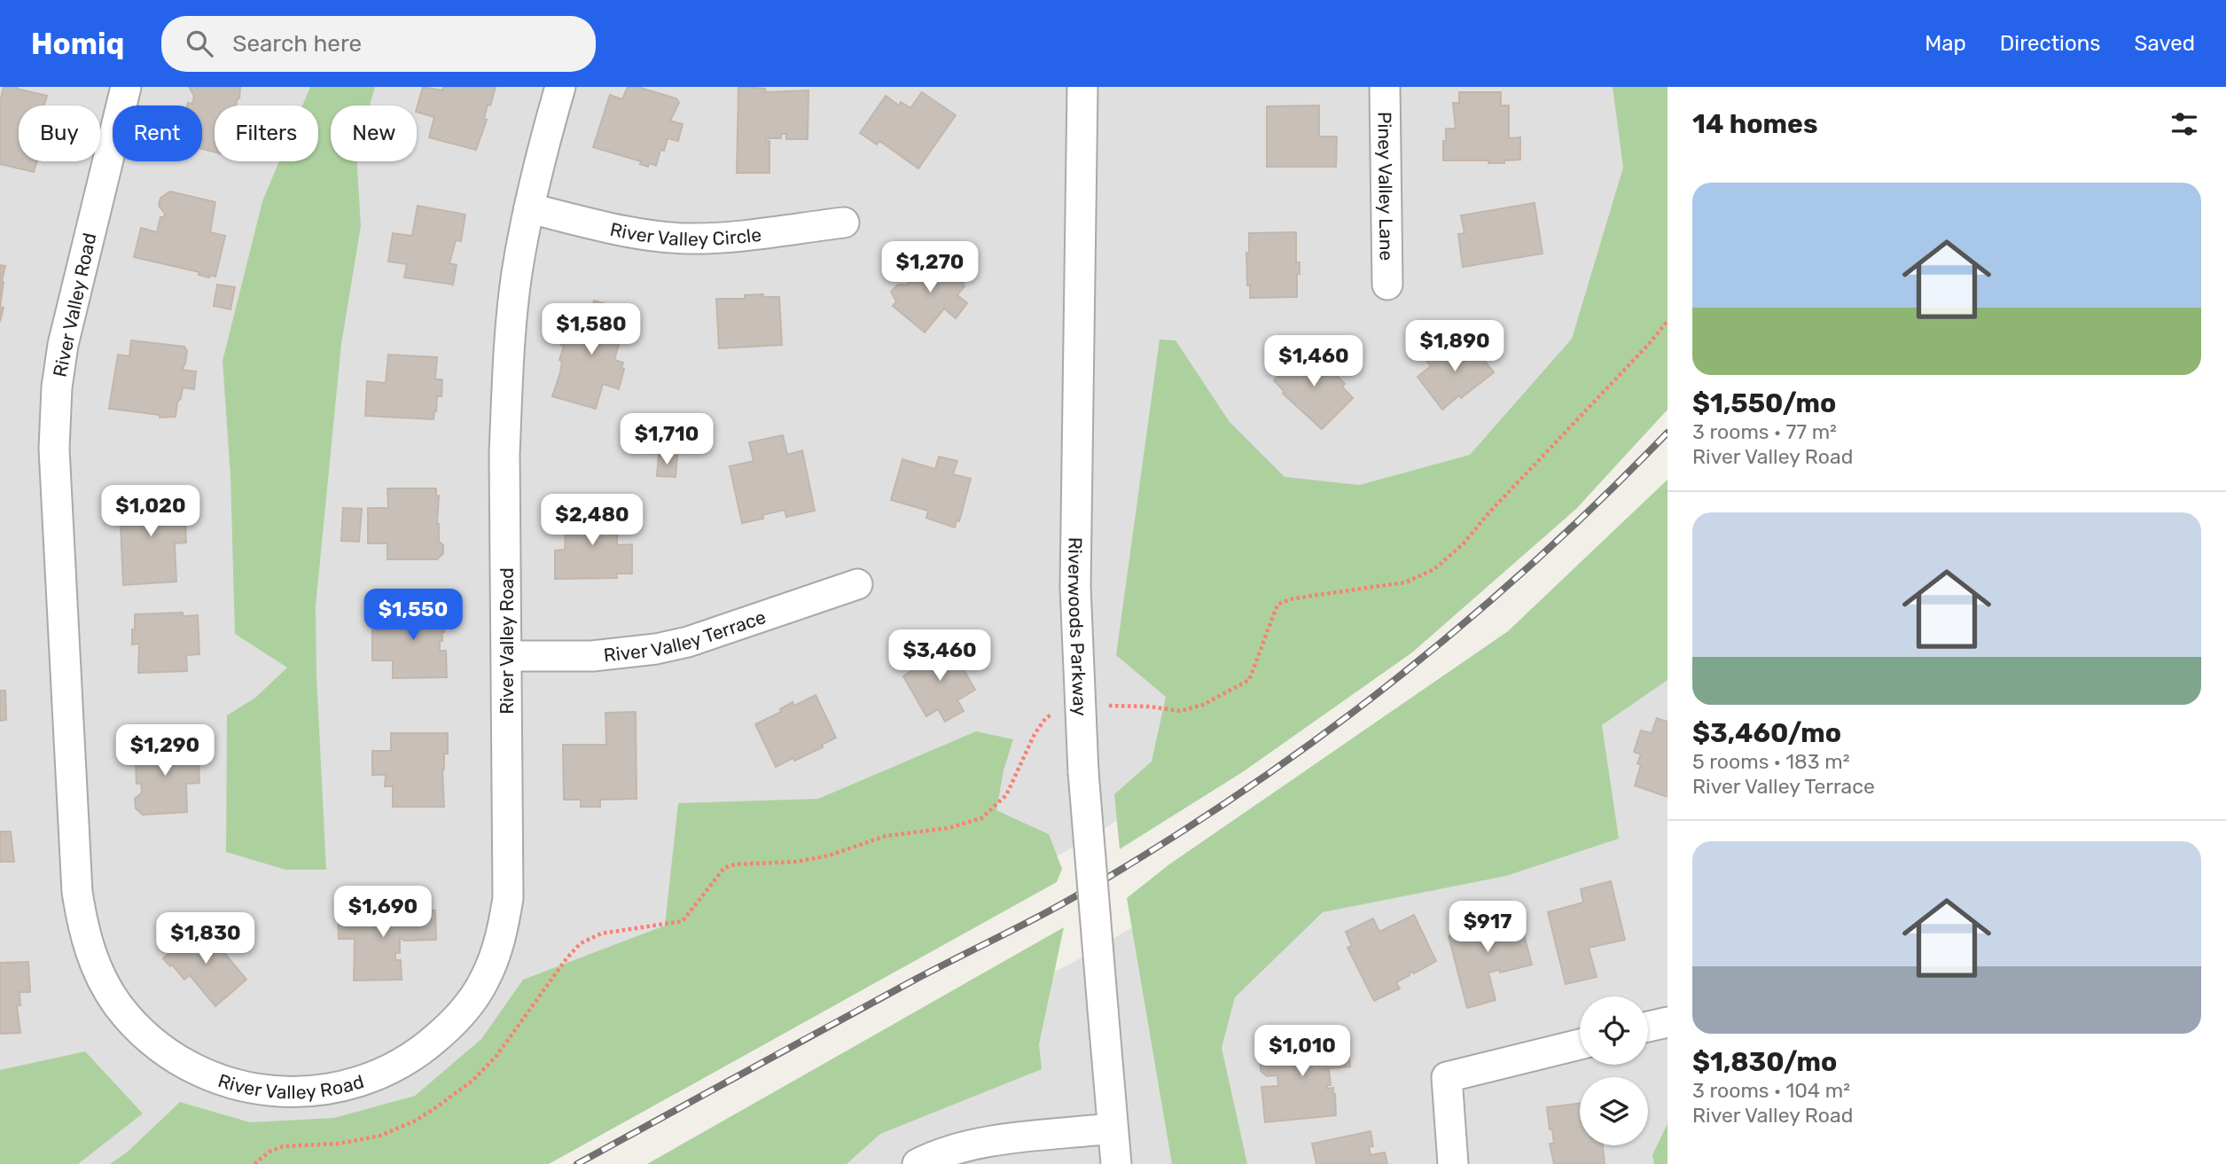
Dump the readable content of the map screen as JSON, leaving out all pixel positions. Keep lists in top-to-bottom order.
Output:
{
  "streets": {
    "street": [
      "Piney Valley Lane",
      "River Valley Circle",
      "River Valley Road",
      "Riverwoods Parkway",
      "River Valley Terrace"
    ]
  },
  "crossings": [
    ["River Valley Circle", "River Valley Road"],
    ["River Valley Road", "River Valley Terrace"]
  ],
  "page": {
    "header": "Homiq",
    "search": "Search here",
    "nav": ["Map", "Directions", "Saved"],
    "heading": "14 homes",
    "chip": [
      "Buy",
      "Rent",
      "Filters",
      "New"
    ],
    "list": [
      {
        "name": "$1,550/mo",
        "note": "3 rooms · 77 m² · River Valley Road"
      },
      {
        "name": "$3,460/mo",
        "note": "5 rooms · 183 m² · River Valley Terrace"
      },
      {
        "name": "$1,830/mo",
        "note": "3 rooms · 104 m² · River Valley Road"
      }
    ],
    "price": [
      "$1,270",
      "$1,580",
      "$1,890",
      "$1,460",
      "$1,710",
      "$1,020",
      "$2,480",
      "$1,550",
      "$3,460",
      "$1,290",
      "$1,690",
      "$917",
      "$1,830",
      "$1,010"
    ]
  }
}
